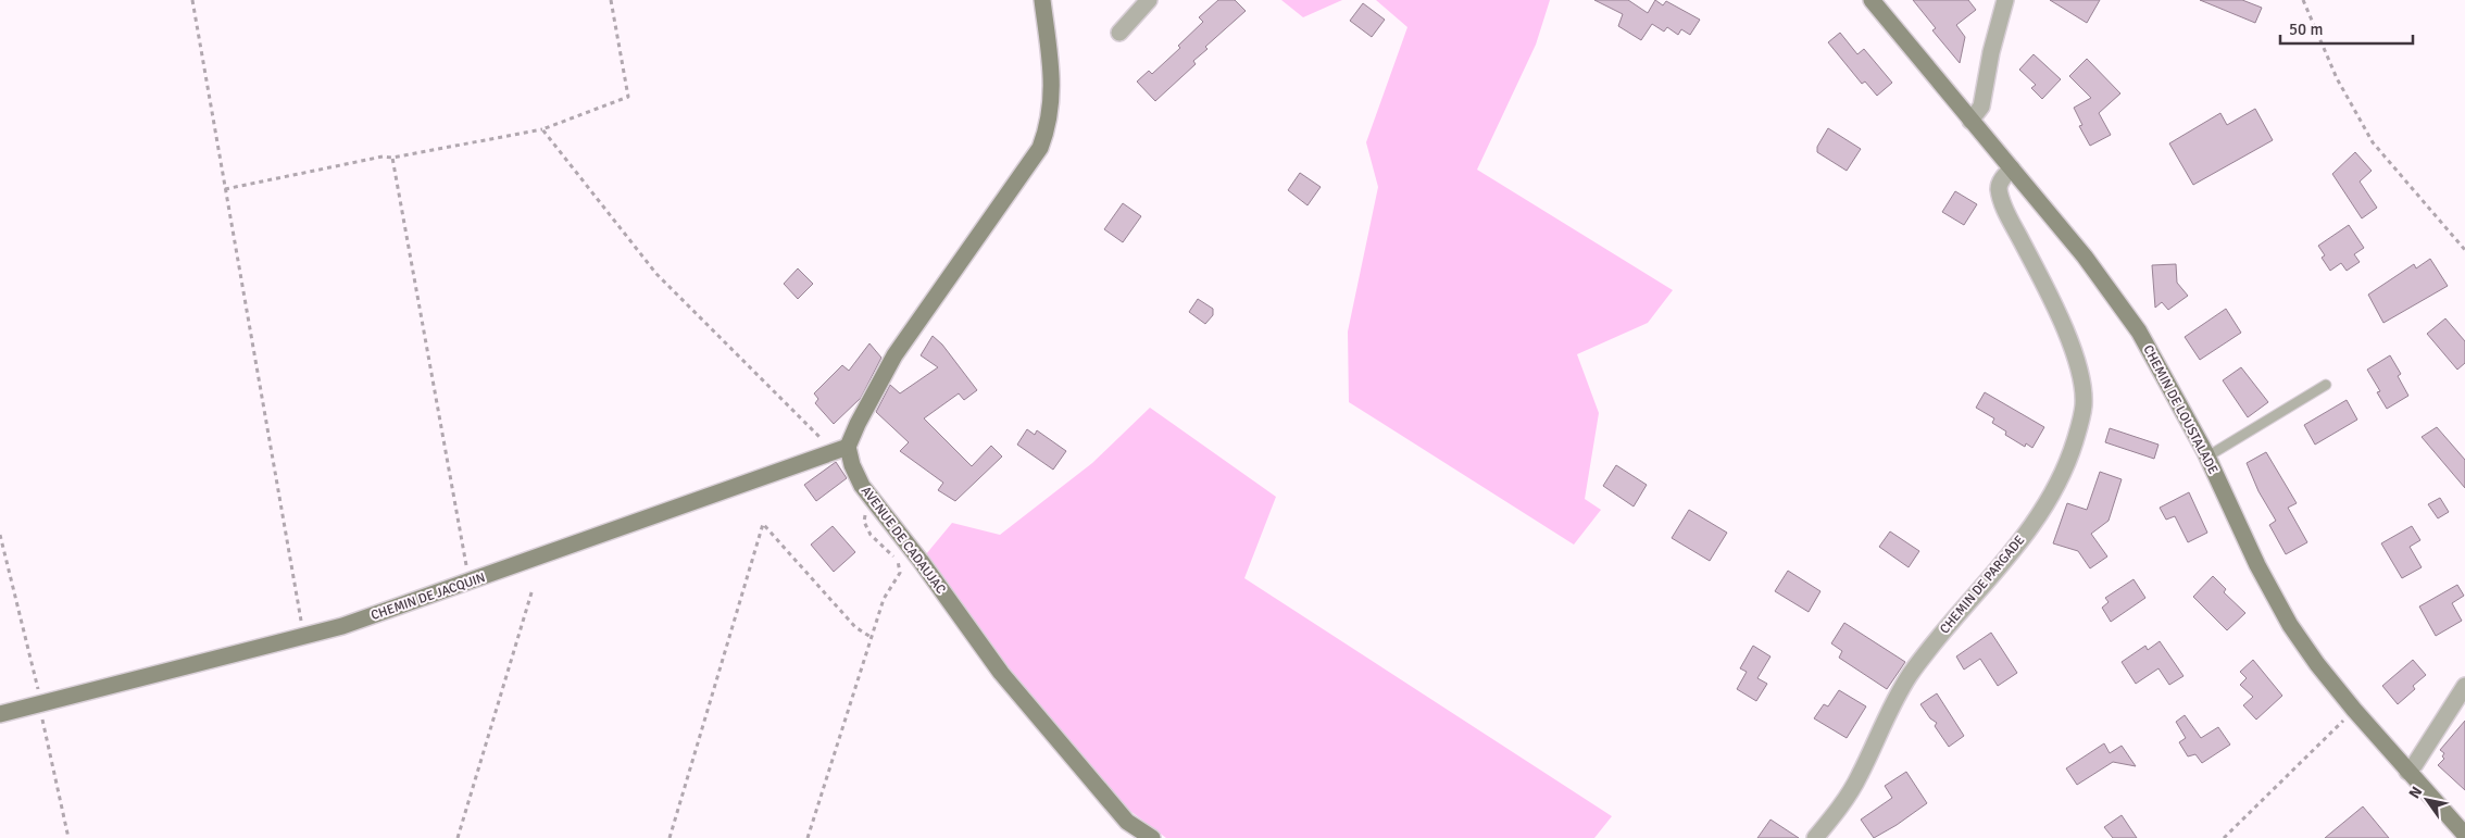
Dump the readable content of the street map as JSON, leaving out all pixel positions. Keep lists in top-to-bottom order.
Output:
{
  "streets": {
    "street": [
      "CHEMIN DE LOUSTALADE",
      "AVENUE DE CADAUJAC",
      "CHEMIN DE PARGADE",
      "CHEMIN DE JACQUIN"
    ]
  },
  "crossings": [
    ["CHEMIN DE LOUSTALADE", "CHEMIN DE PARGADE"],
    ["AVENUE DE CADAUJAC", "CHEMIN DE JACQUIN"]
  ],
  "scale_bar": "50 m",
  "north": "top left"
}
